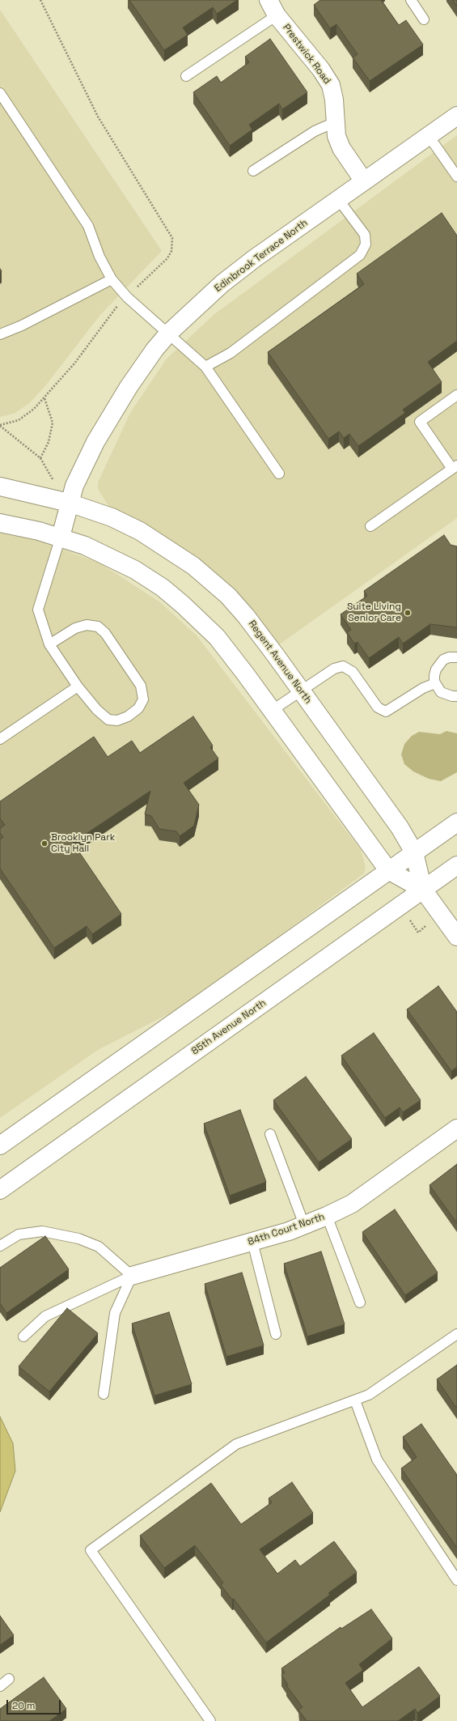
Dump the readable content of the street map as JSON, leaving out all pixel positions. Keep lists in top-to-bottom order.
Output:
{
  "streets": {
    "street": [
      "Prestwick Road",
      "Edinbrook Terrace North",
      "Regent Avenue North",
      "85th Avenue North",
      "84th Court North"
    ]
  },
  "crossings": [
    ["Prestwick Road", "Edinbrook Terrace North"],
    ["Edinbrook Terrace North", "Regent Avenue North"],
    ["Regent Avenue North", "85th Avenue North"]
  ],
  "places": ["Suite Living Senior Care", "Brooklyn Park City Hall"],
  "scale_bar": "20 m"
}
